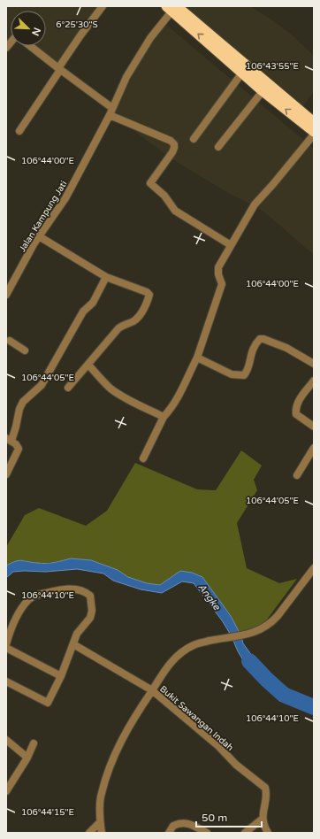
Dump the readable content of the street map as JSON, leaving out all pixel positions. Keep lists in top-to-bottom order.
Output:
{
  "streets": {
    "street": ["Jalan Kampung Jati", "Bukit Sawangan Indah"]
  },
  "water": ["Angke"],
  "scale_bar": "50 m",
  "north": "bottom right",
  "coordinates": [
    "6°25'30\"S",
    "106°43'55\"E",
    "106°44'00\"E",
    "106°44'05\"E",
    "106°44'10\"E",
    "106°44'15\"E"
  ]
}
